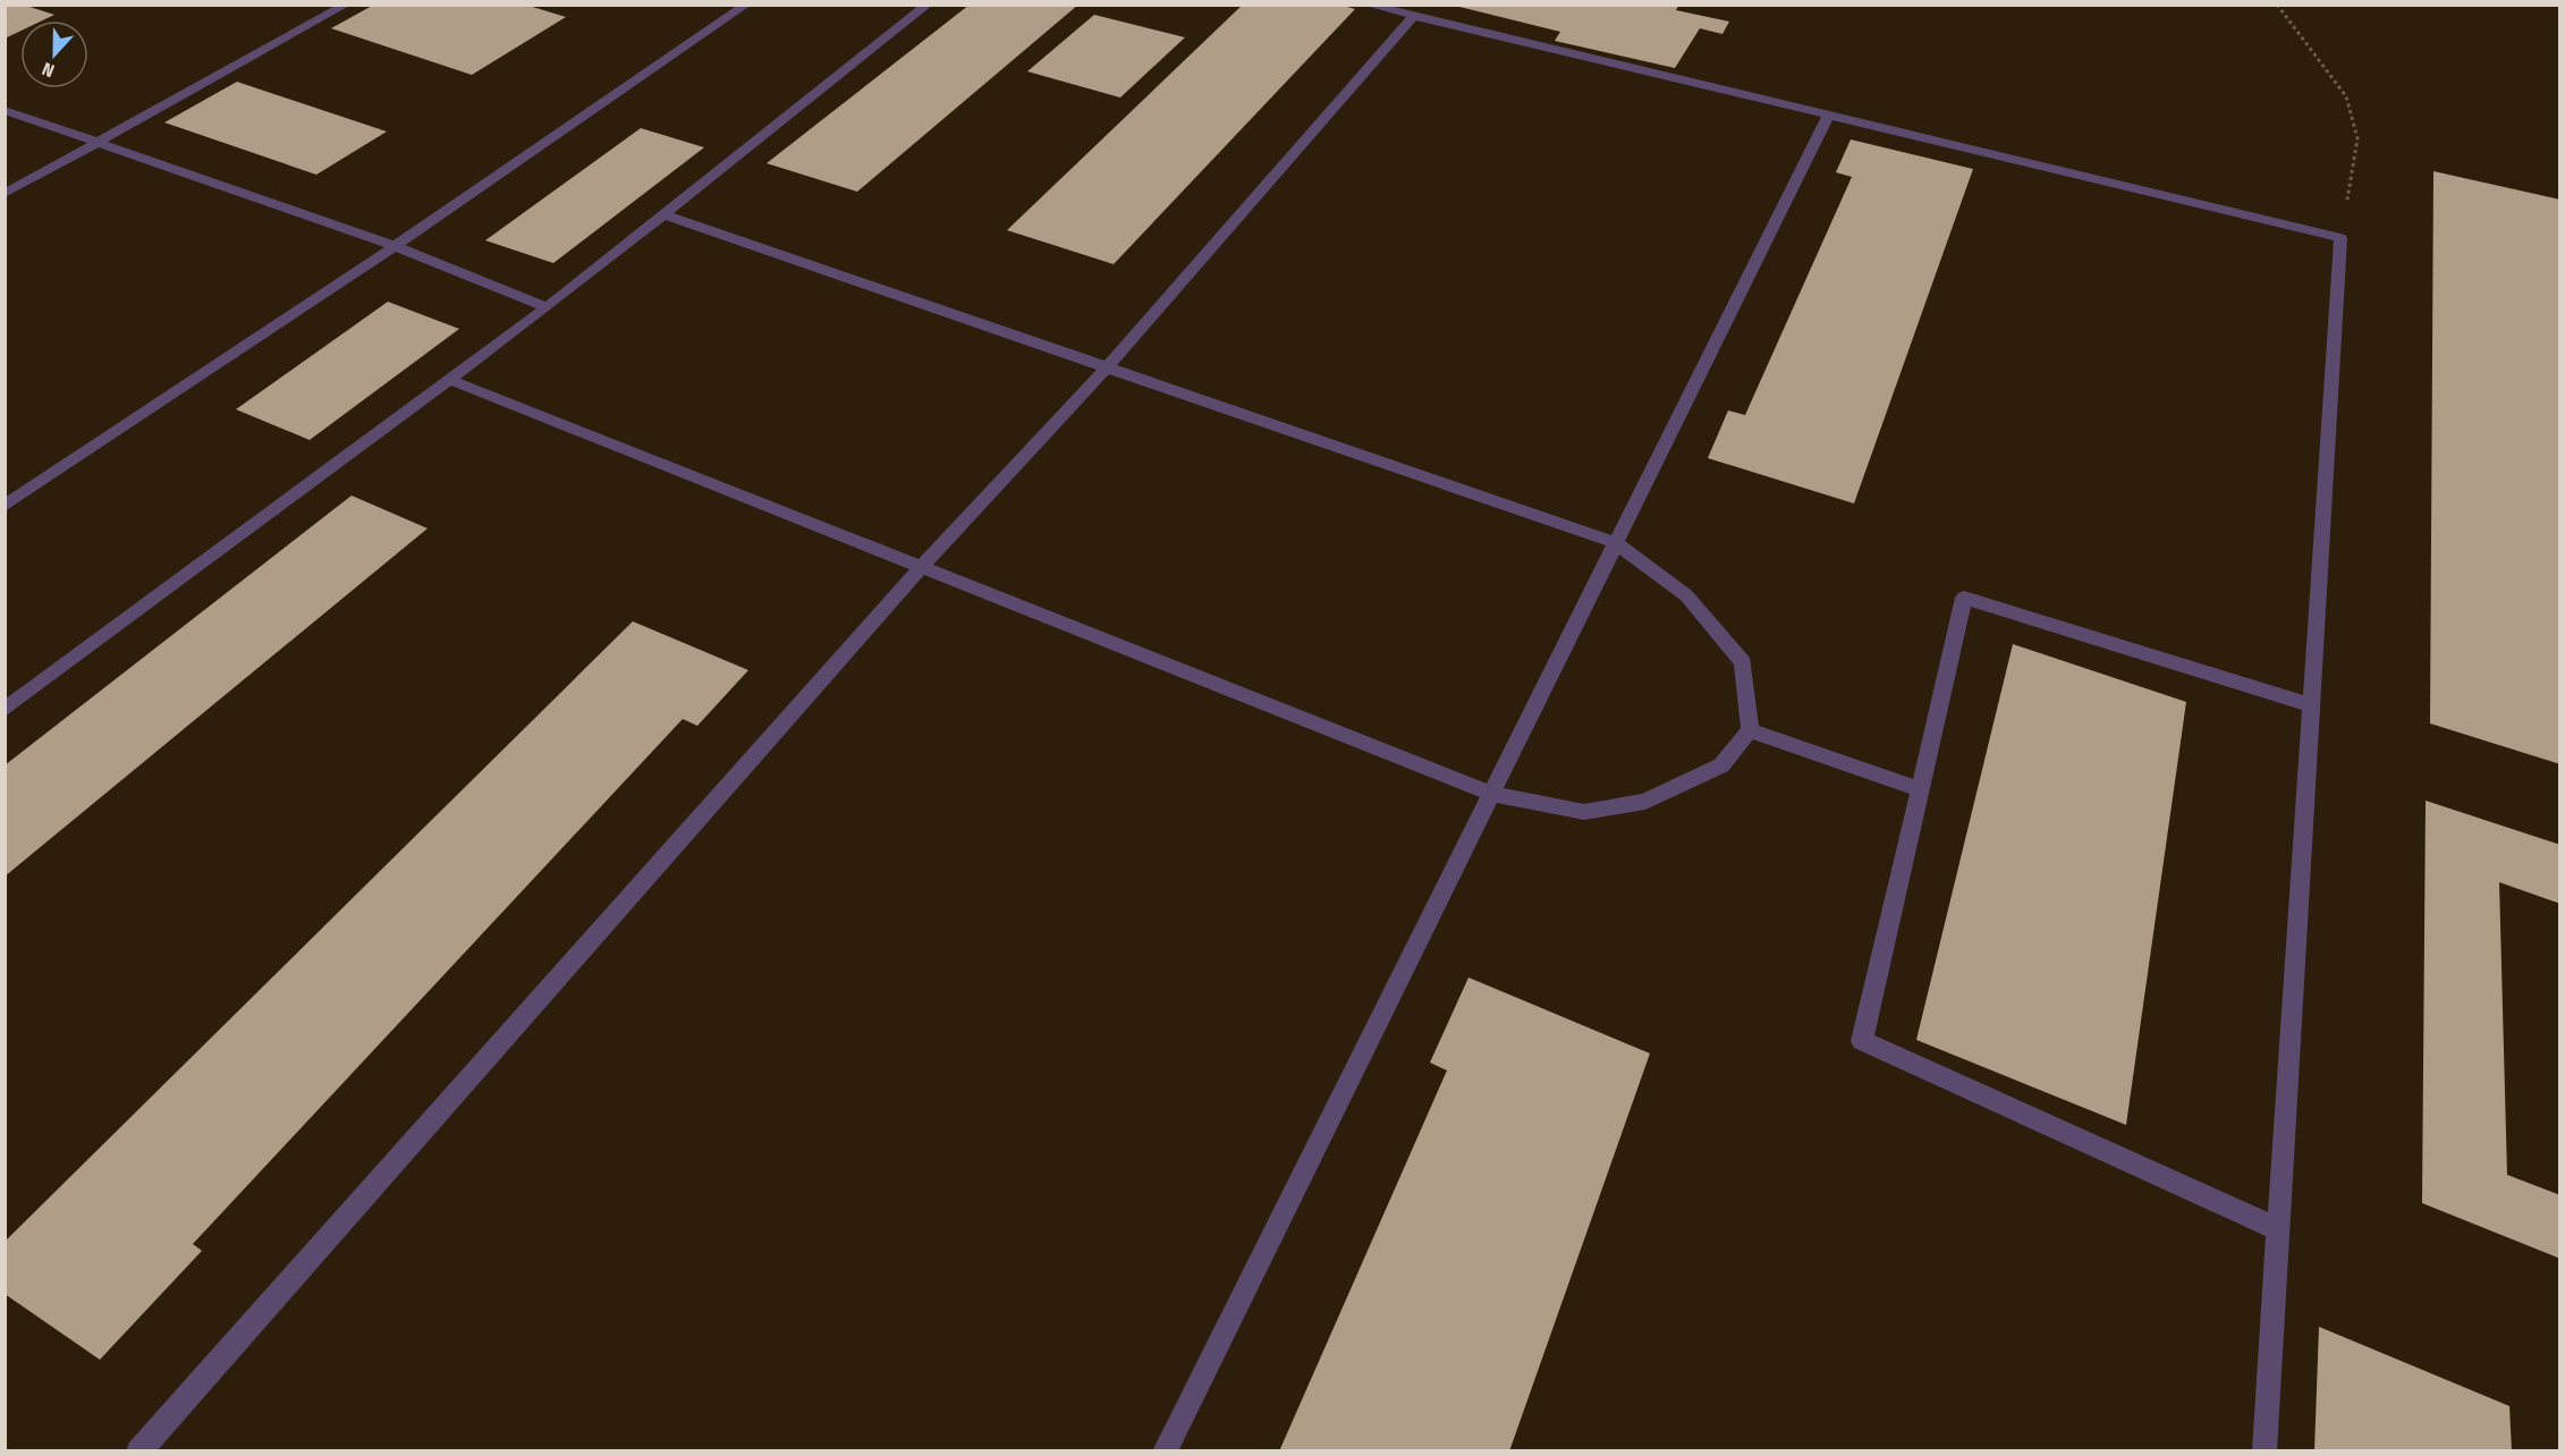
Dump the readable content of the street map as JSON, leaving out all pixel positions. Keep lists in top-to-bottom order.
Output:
{
  "north": "bottom"
}
